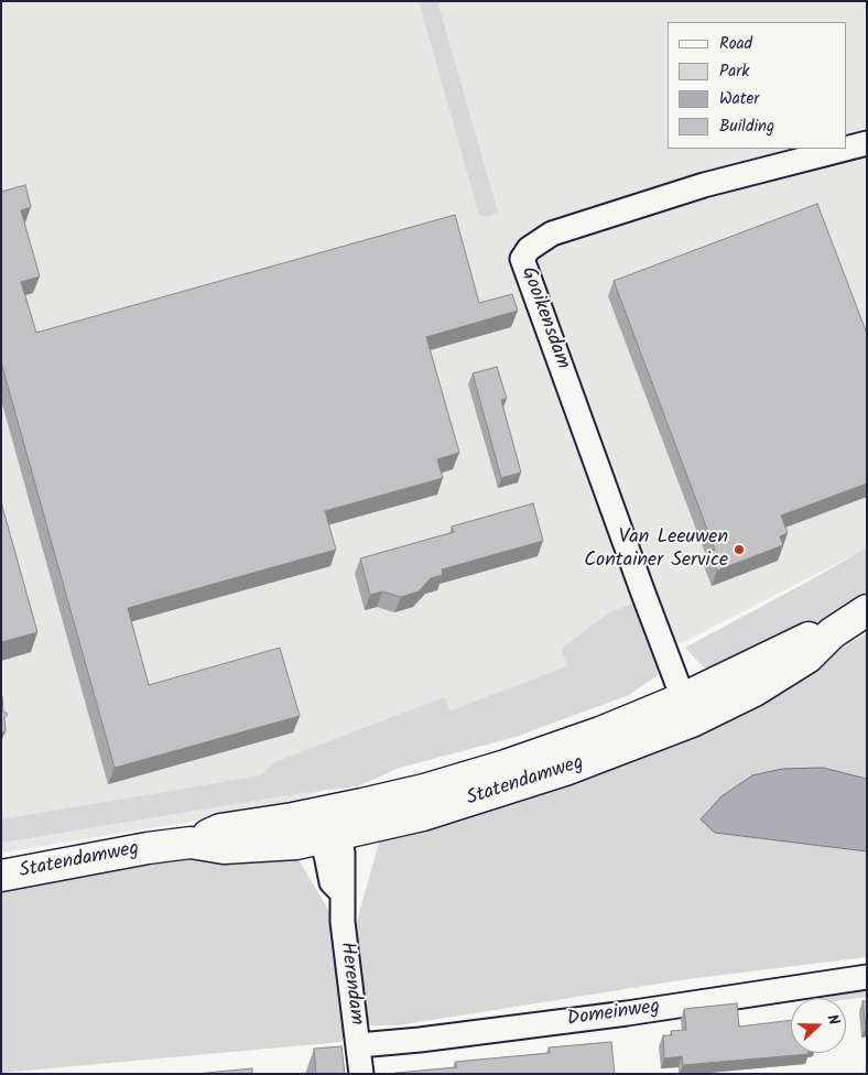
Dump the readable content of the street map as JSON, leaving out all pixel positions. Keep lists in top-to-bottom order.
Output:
{
  "streets": {
    "main road": ["Statendamweg"],
    "street": ["Gooikensdam", "Herendam", "Domeinweg"]
  },
  "crossings": [
    ["Gooikensdam", "Statendamweg"],
    ["Statendamweg", "Herendam"],
    ["Herendam", "Domeinweg"]
  ],
  "places": ["Van Leeuwen Container Service"],
  "legend": [
    "Road",
    "Park",
    "Water",
    "Building"
  ],
  "north": "right"
}
